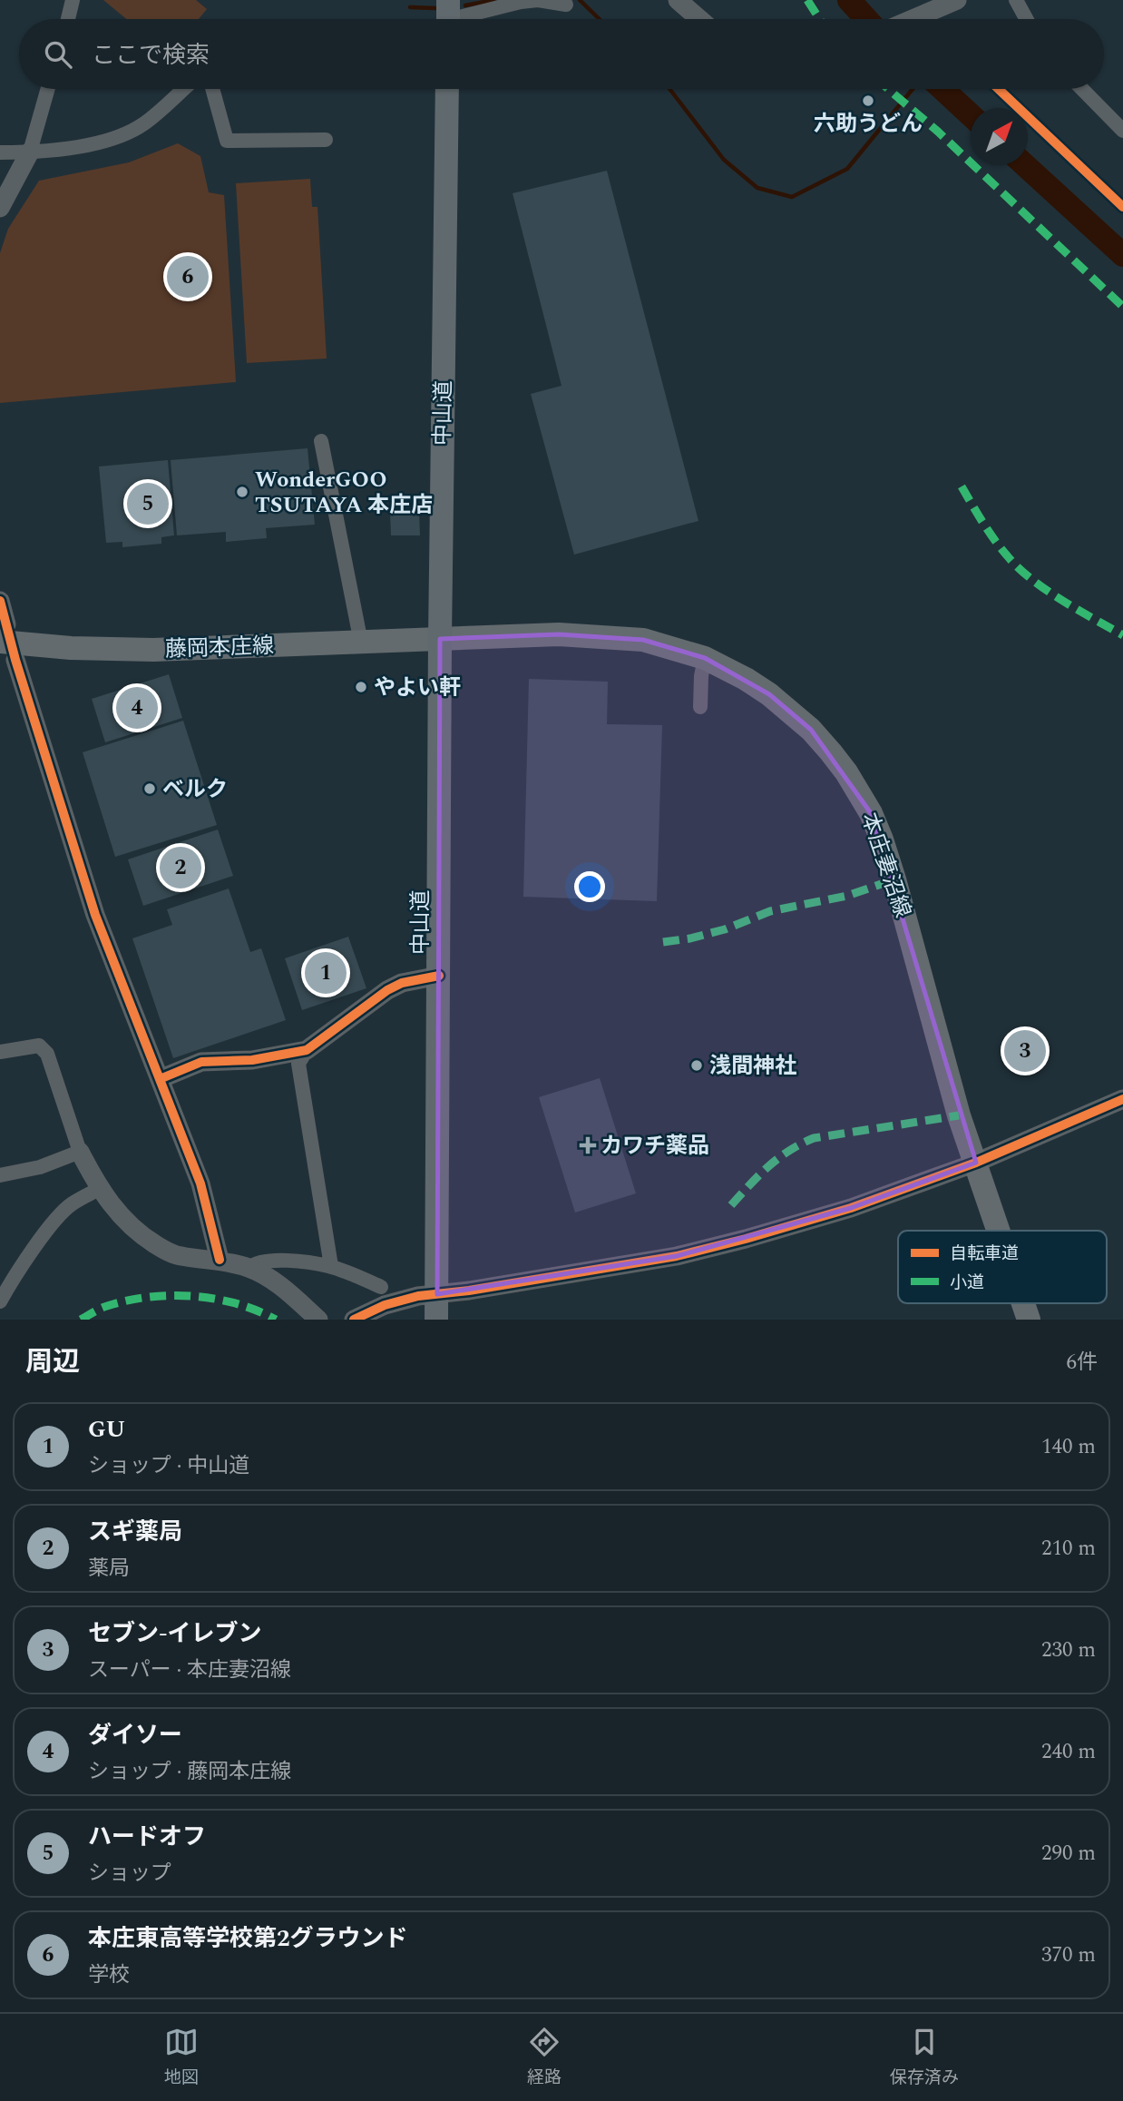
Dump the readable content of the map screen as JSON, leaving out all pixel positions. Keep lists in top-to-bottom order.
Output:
{
  "streets": {
    "highway": ["中山道"],
    "main road": ["藤岡本庄線", "本庄妻沼線"]
  },
  "crossings": [
    ["中山道", "藤岡本庄線"],
    ["中山道", "本庄妻沼線"],
    ["藤岡本庄線", "本庄妻沼線"]
  ],
  "places": {
    "other": [
      "六助うどん",
      "WonderGOO TSUTAYA 本庄店",
      "やよい軒",
      "ベルク",
      "浅間神社"
    ],
    "health": ["カワチ薬品"]
  },
  "legend": ["自転車道", "小道"],
  "north": "top right",
  "page": {
    "search": "ここで検索",
    "pins": [
      "6",
      "5",
      "4",
      "2",
      "1",
      "3"
    ],
    "heading": ["周辺", "6件"],
    "list": [
      {
        "mark": "1",
        "name": "GU",
        "note": "ショップ · 中山道",
        "value": "140 m"
      },
      {
        "mark": "2",
        "name": "スギ薬局",
        "note": "薬局",
        "value": "210 m"
      },
      {
        "mark": "3",
        "name": "セブン-イレブン",
        "note": "スーパー · 本庄妻沼線",
        "value": "230 m"
      },
      {
        "mark": "4",
        "name": "ダイソー",
        "note": "ショップ · 藤岡本庄線",
        "value": "240 m"
      },
      {
        "mark": "5",
        "name": "ハードオフ",
        "note": "ショップ",
        "value": "290 m"
      },
      {
        "mark": "6",
        "name": "本庄東高等学校第2グラウンド",
        "note": "学校",
        "value": "370 m"
      }
    ],
    "nav": ["地図", "経路", "保存済み"]
  }
}
